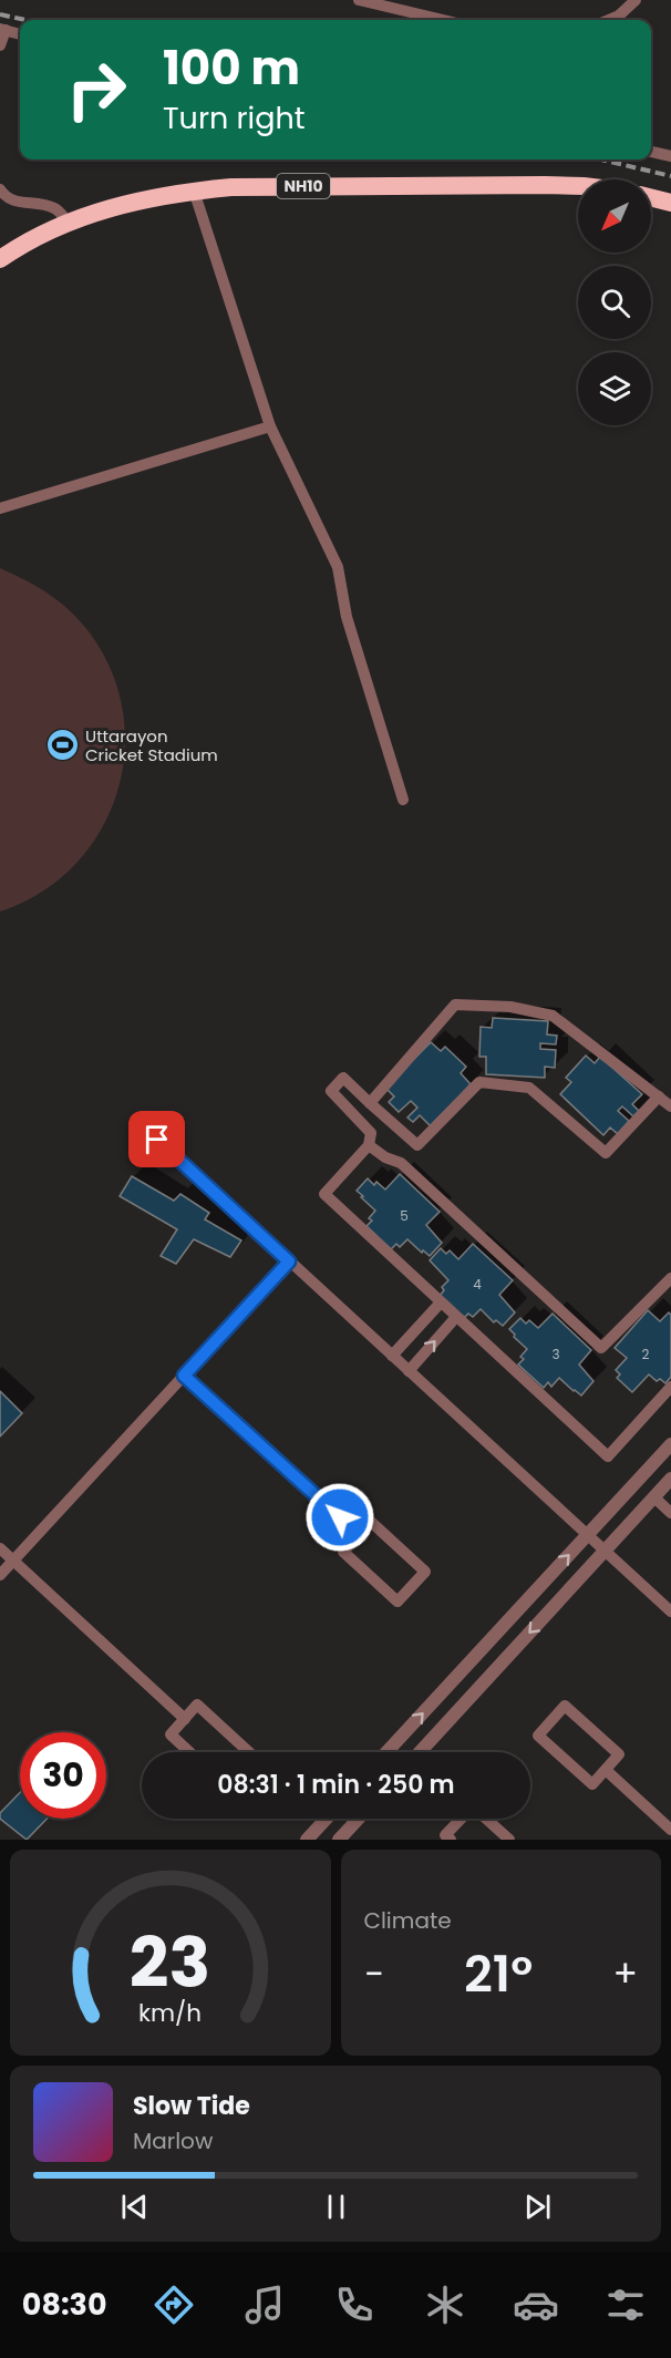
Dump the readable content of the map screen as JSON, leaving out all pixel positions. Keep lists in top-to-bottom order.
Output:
{
  "streets": {
    "highway": ["NH10"]
  },
  "places": {
    "sports": ["Uttarayon Cricket Stadium"]
  },
  "house_numbers": [
    "5",
    "4",
    "3",
    "2"
  ],
  "north": "bottom left",
  "page": {
    "turn": ["100 m", "Turn right"],
    "limit": "30",
    "trip": "08:31 · 1 min · 250 m",
    "tile": "Climate",
    "heat": ["−", "21°", "+"],
    "song": ["Slow Tide", "Marlow"],
    "tabs": "08:30",
    "gauge": ["23", "km/h"]
  }
}
